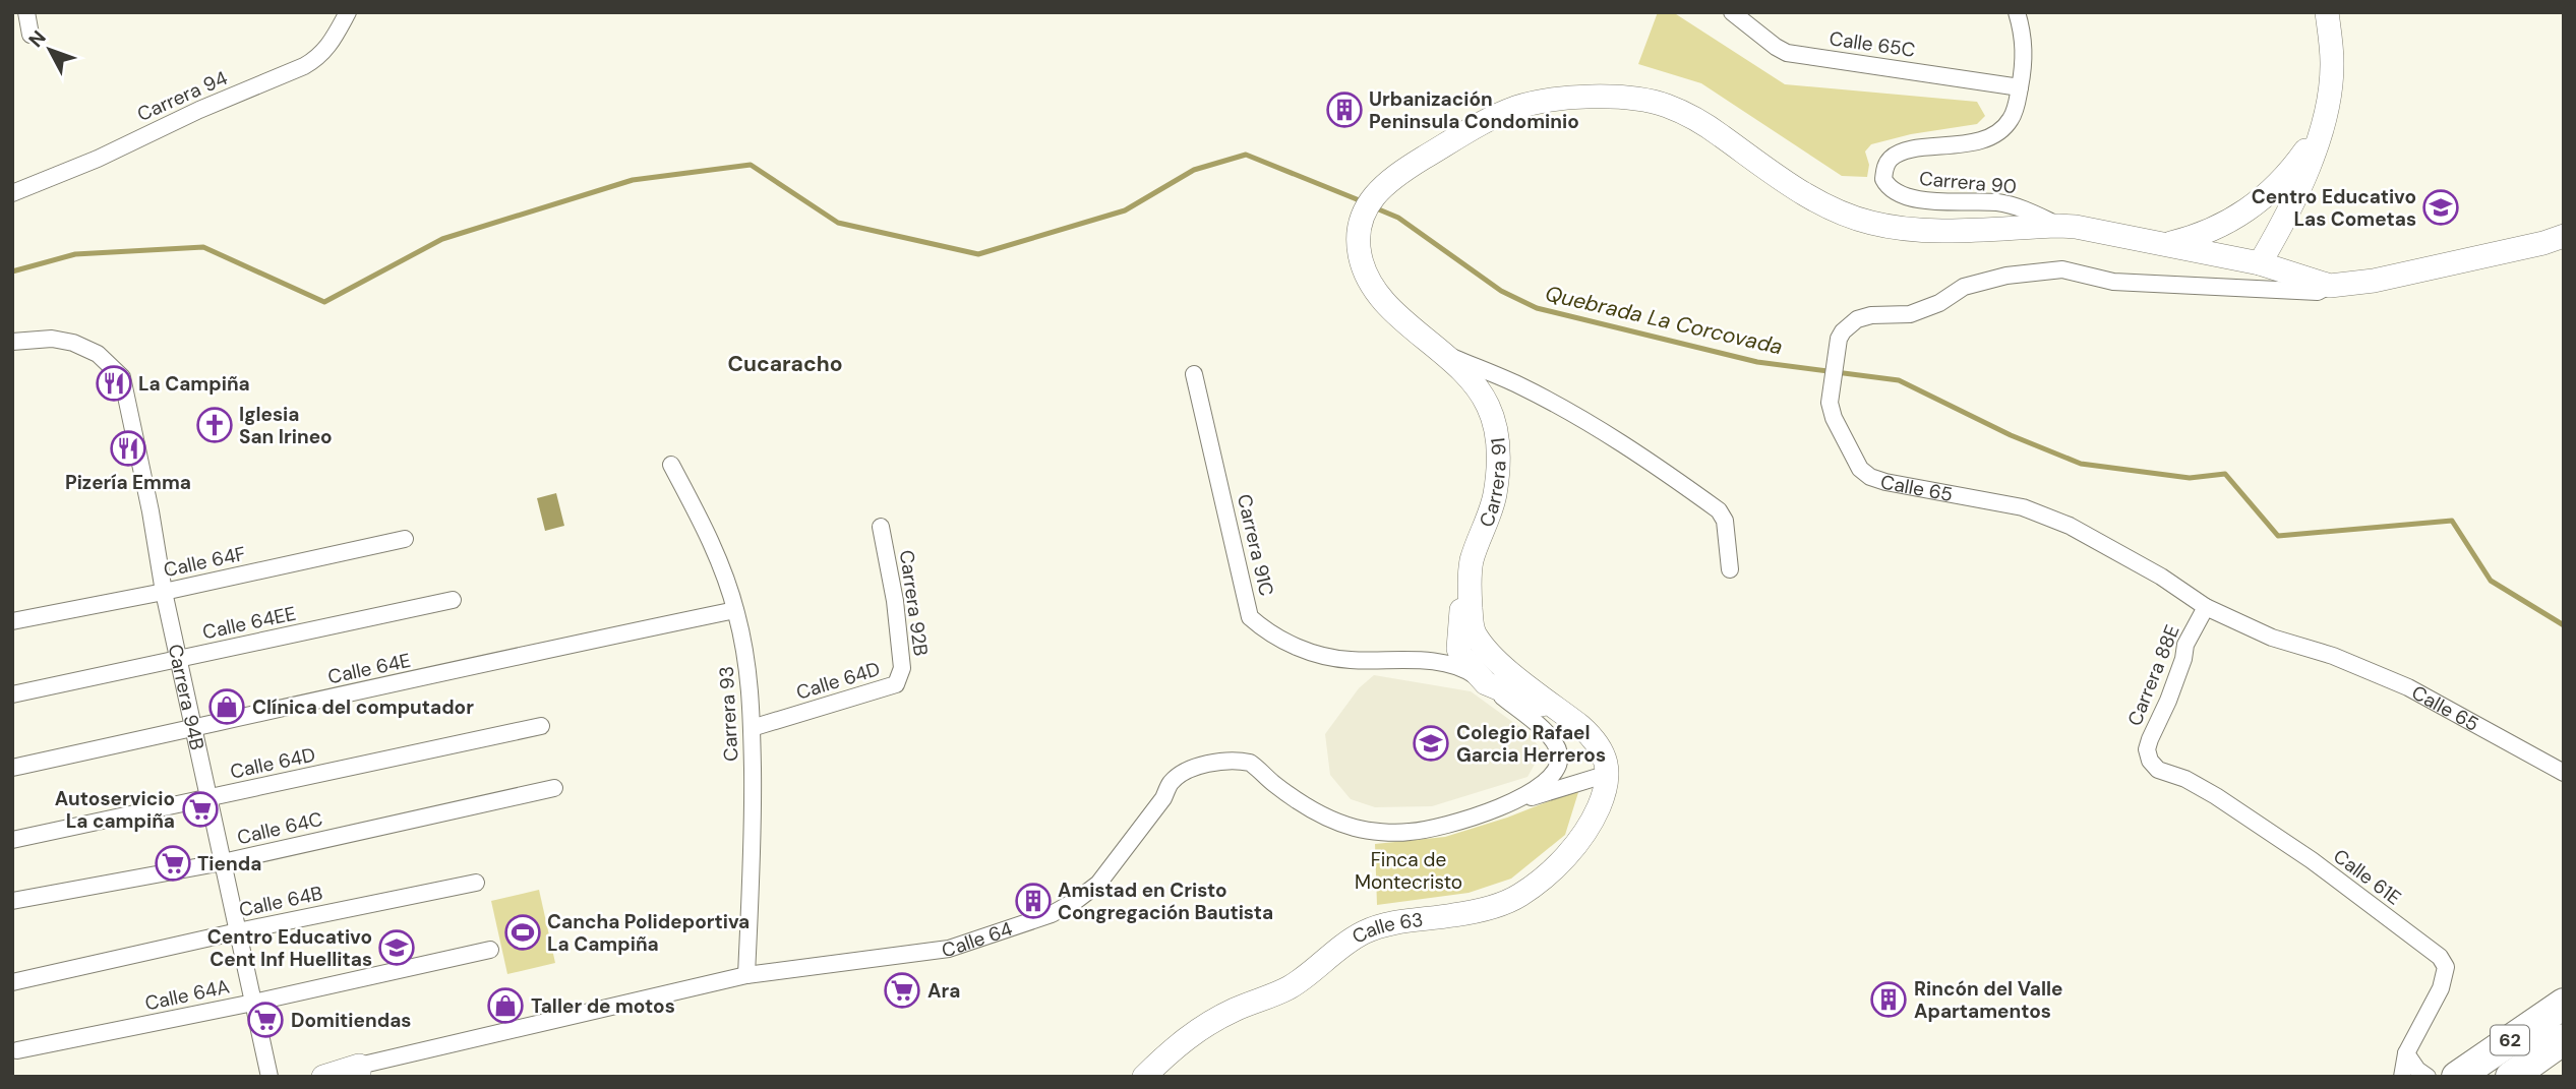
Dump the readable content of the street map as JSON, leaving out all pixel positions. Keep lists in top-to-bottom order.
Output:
{
  "streets": {
    "highway": ["62"],
    "main road": [
      "Carrera 91",
      "Calle 65",
      "Calle 63",
      "Calle 64"
    ],
    "street": [
      "Calle 65C",
      "Carrera 94",
      "Carrera 90",
      "Carrera 91C",
      "Calle 64F",
      "Carrera 92B",
      "Calle 64EE",
      "Calle 64E",
      "Carrera 88E",
      "Calle 64D",
      "Carrera 94B",
      "Carrera 93",
      "Calle 64C",
      "Calle 61E",
      "Calle 64B",
      "Calle 64A"
    ]
  },
  "crossings": [
    ["Calle 65C", "Carrera 90"],
    ["Carrera 90", "Calle 65"],
    ["Carrera 91", "Calle 65"],
    ["Carrera 91", "Calle 63"],
    ["Calle 65", "Carrera 88E"],
    ["Carrera 91C", "Calle 64"],
    ["Calle 64F", "Carrera 94B"],
    ["Carrera 92B", "Calle 64D"],
    ["Calle 64EE", "Carrera 94B"],
    ["Calle 64E", "Carrera 94B"],
    ["Calle 64E", "Carrera 93"],
    ["Carrera 88E", "Calle 61E"],
    ["Calle 64D", "Carrera 94B"],
    ["Calle 64D", "Carrera 93"],
    ["Carrera 94B", "Calle 64C"],
    ["Carrera 94B", "Calle 64B"],
    ["Carrera 94B", "Calle 64A"],
    ["Carrera 93", "Calle 64"]
  ],
  "districts": ["Cucaracho"],
  "water": ["Quebrada La Corcovada"],
  "parks": ["Finca de Montecristo"],
  "places": {
    "building": ["Urbanización Peninsula Condominio", "Amistad en Cristo Congregación Bautista", "Rincón del Valle Apartamentos"],
    "school or university": ["Centro Educativo Las Cometas", "Colegio Rafael Garcia Herreros", "Centro Educativo Cent Inf Huellitas"],
    "restaurant": ["La Campiña", "Pizería Emma"],
    "church": ["Iglesia San Irineo"],
    "shop": ["Clínica del computador", "Taller de motos"],
    "supermarket": [
      "Autoservicio La campiña",
      "Tienda",
      "Ara",
      "Domitiendas"
    ],
    "sports": ["Cancha Polideportiva La Campiña"]
  },
  "north": "top left"
}
